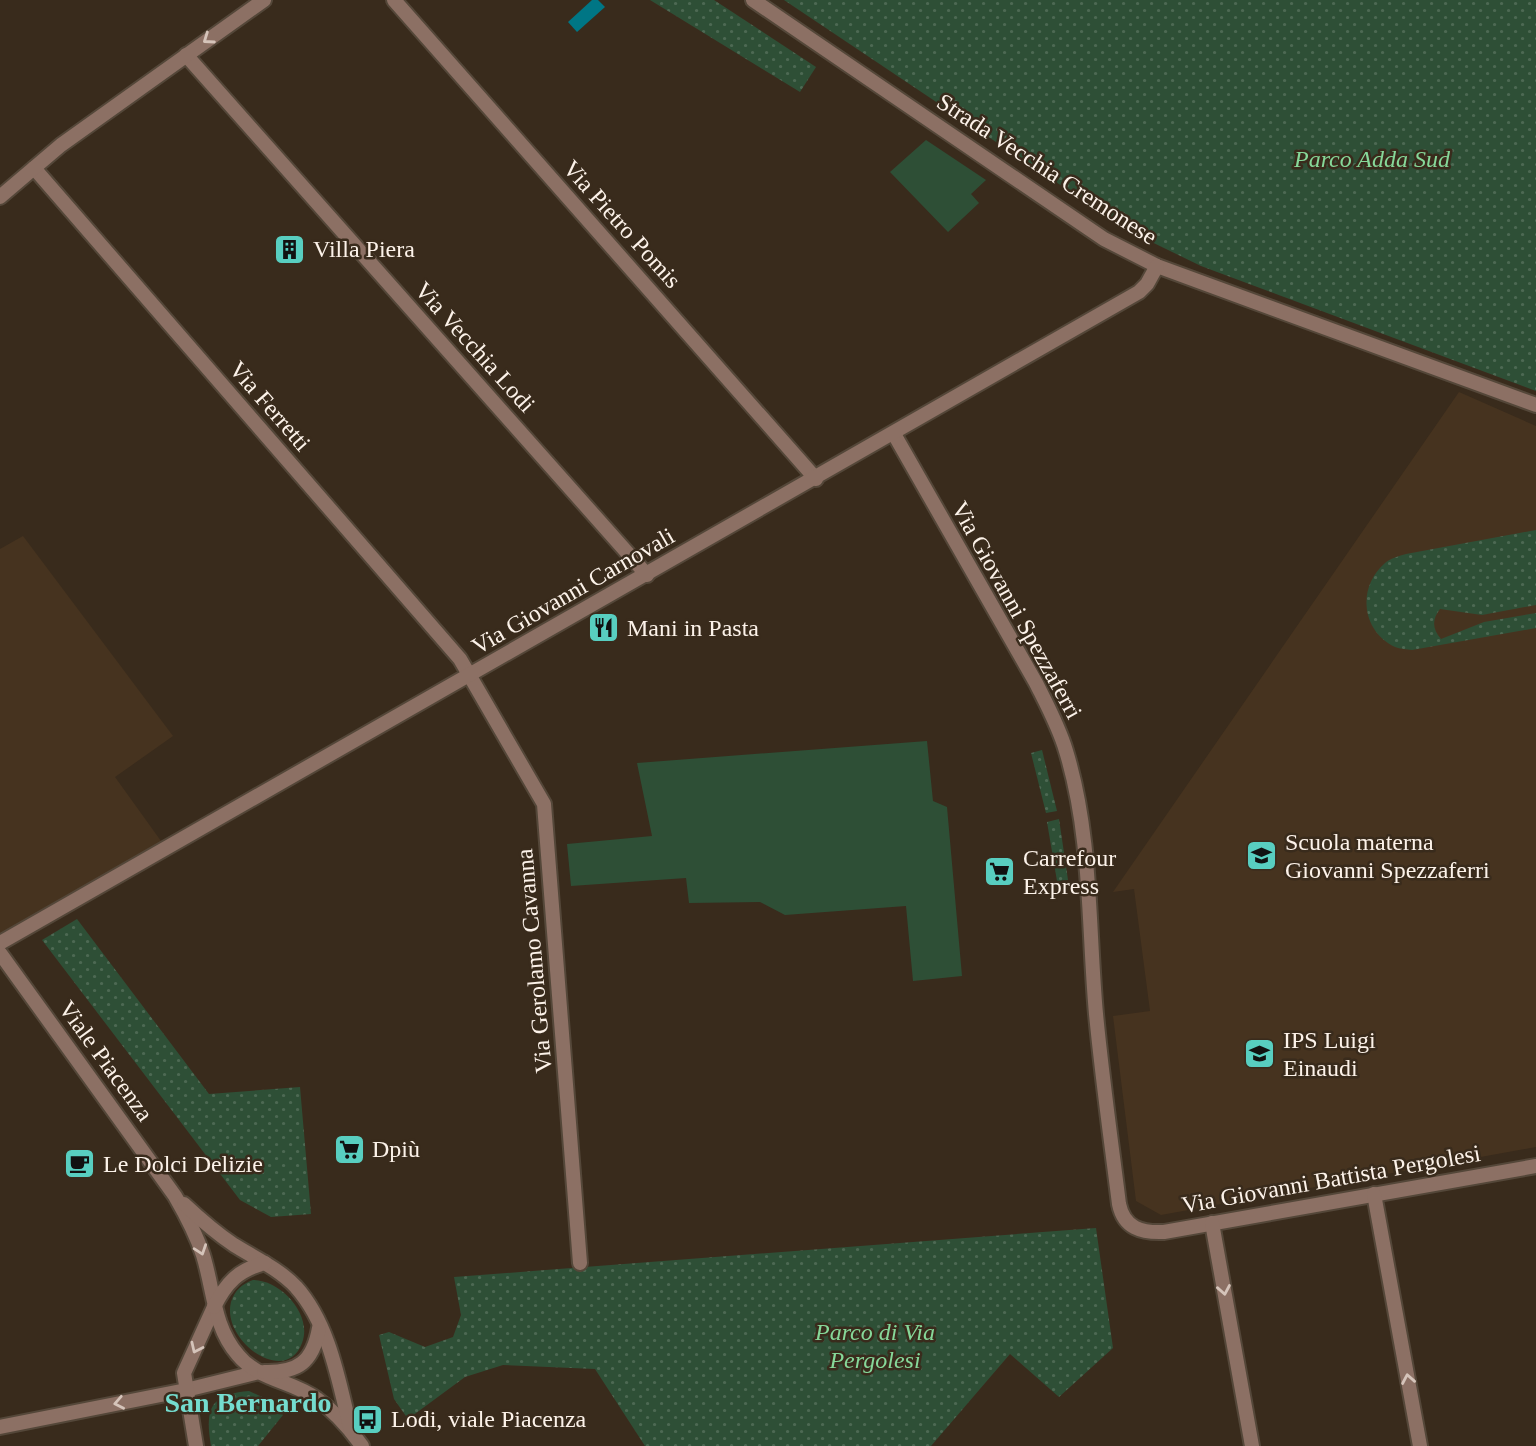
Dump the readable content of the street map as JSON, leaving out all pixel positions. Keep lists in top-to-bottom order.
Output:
{
  "streets": {
    "street": [
      "Strada Vecchia Cremonese",
      "Via Pietro Pomis",
      "Via Vecchia Lodi",
      "Via Ferretti",
      "Via Giovanni Carnovali",
      "Via Giovanni Spezzaferri",
      "Via Gerolamo Cavanna",
      "Viale Piacenza",
      "Via Giovanni Battista Pergolesi"
    ]
  },
  "crossings": [
    ["Strada Vecchia Cremonese", "Via Giovanni Carnovali"],
    ["Via Pietro Pomis", "Via Giovanni Carnovali"],
    ["Via Vecchia Lodi", "Via Giovanni Carnovali"],
    ["Via Ferretti", "Via Giovanni Carnovali"],
    ["Via Ferretti", "Via Gerolamo Cavanna"],
    ["Via Giovanni Carnovali", "Via Giovanni Spezzaferri"],
    ["Via Giovanni Carnovali", "Via Gerolamo Cavanna"],
    ["Via Giovanni Spezzaferri", "Via Giovanni Battista Pergolesi"]
  ],
  "districts": ["San Bernardo"],
  "parks": ["Parco Adda Sud", "Parco di Via Pergolesi"],
  "places": {
    "building": ["Villa Piera"],
    "restaurant": ["Mani in Pasta"],
    "school or university": ["Scuola materna Giovanni Spezzaferri", "IPS Luigi Einaudi"],
    "supermarket": ["Carrefour Express", "Dpiù"],
    "cafe": ["Le Dolci Delizie"],
    "bus stop": ["Lodi, viale Piacenza"]
  }
}
